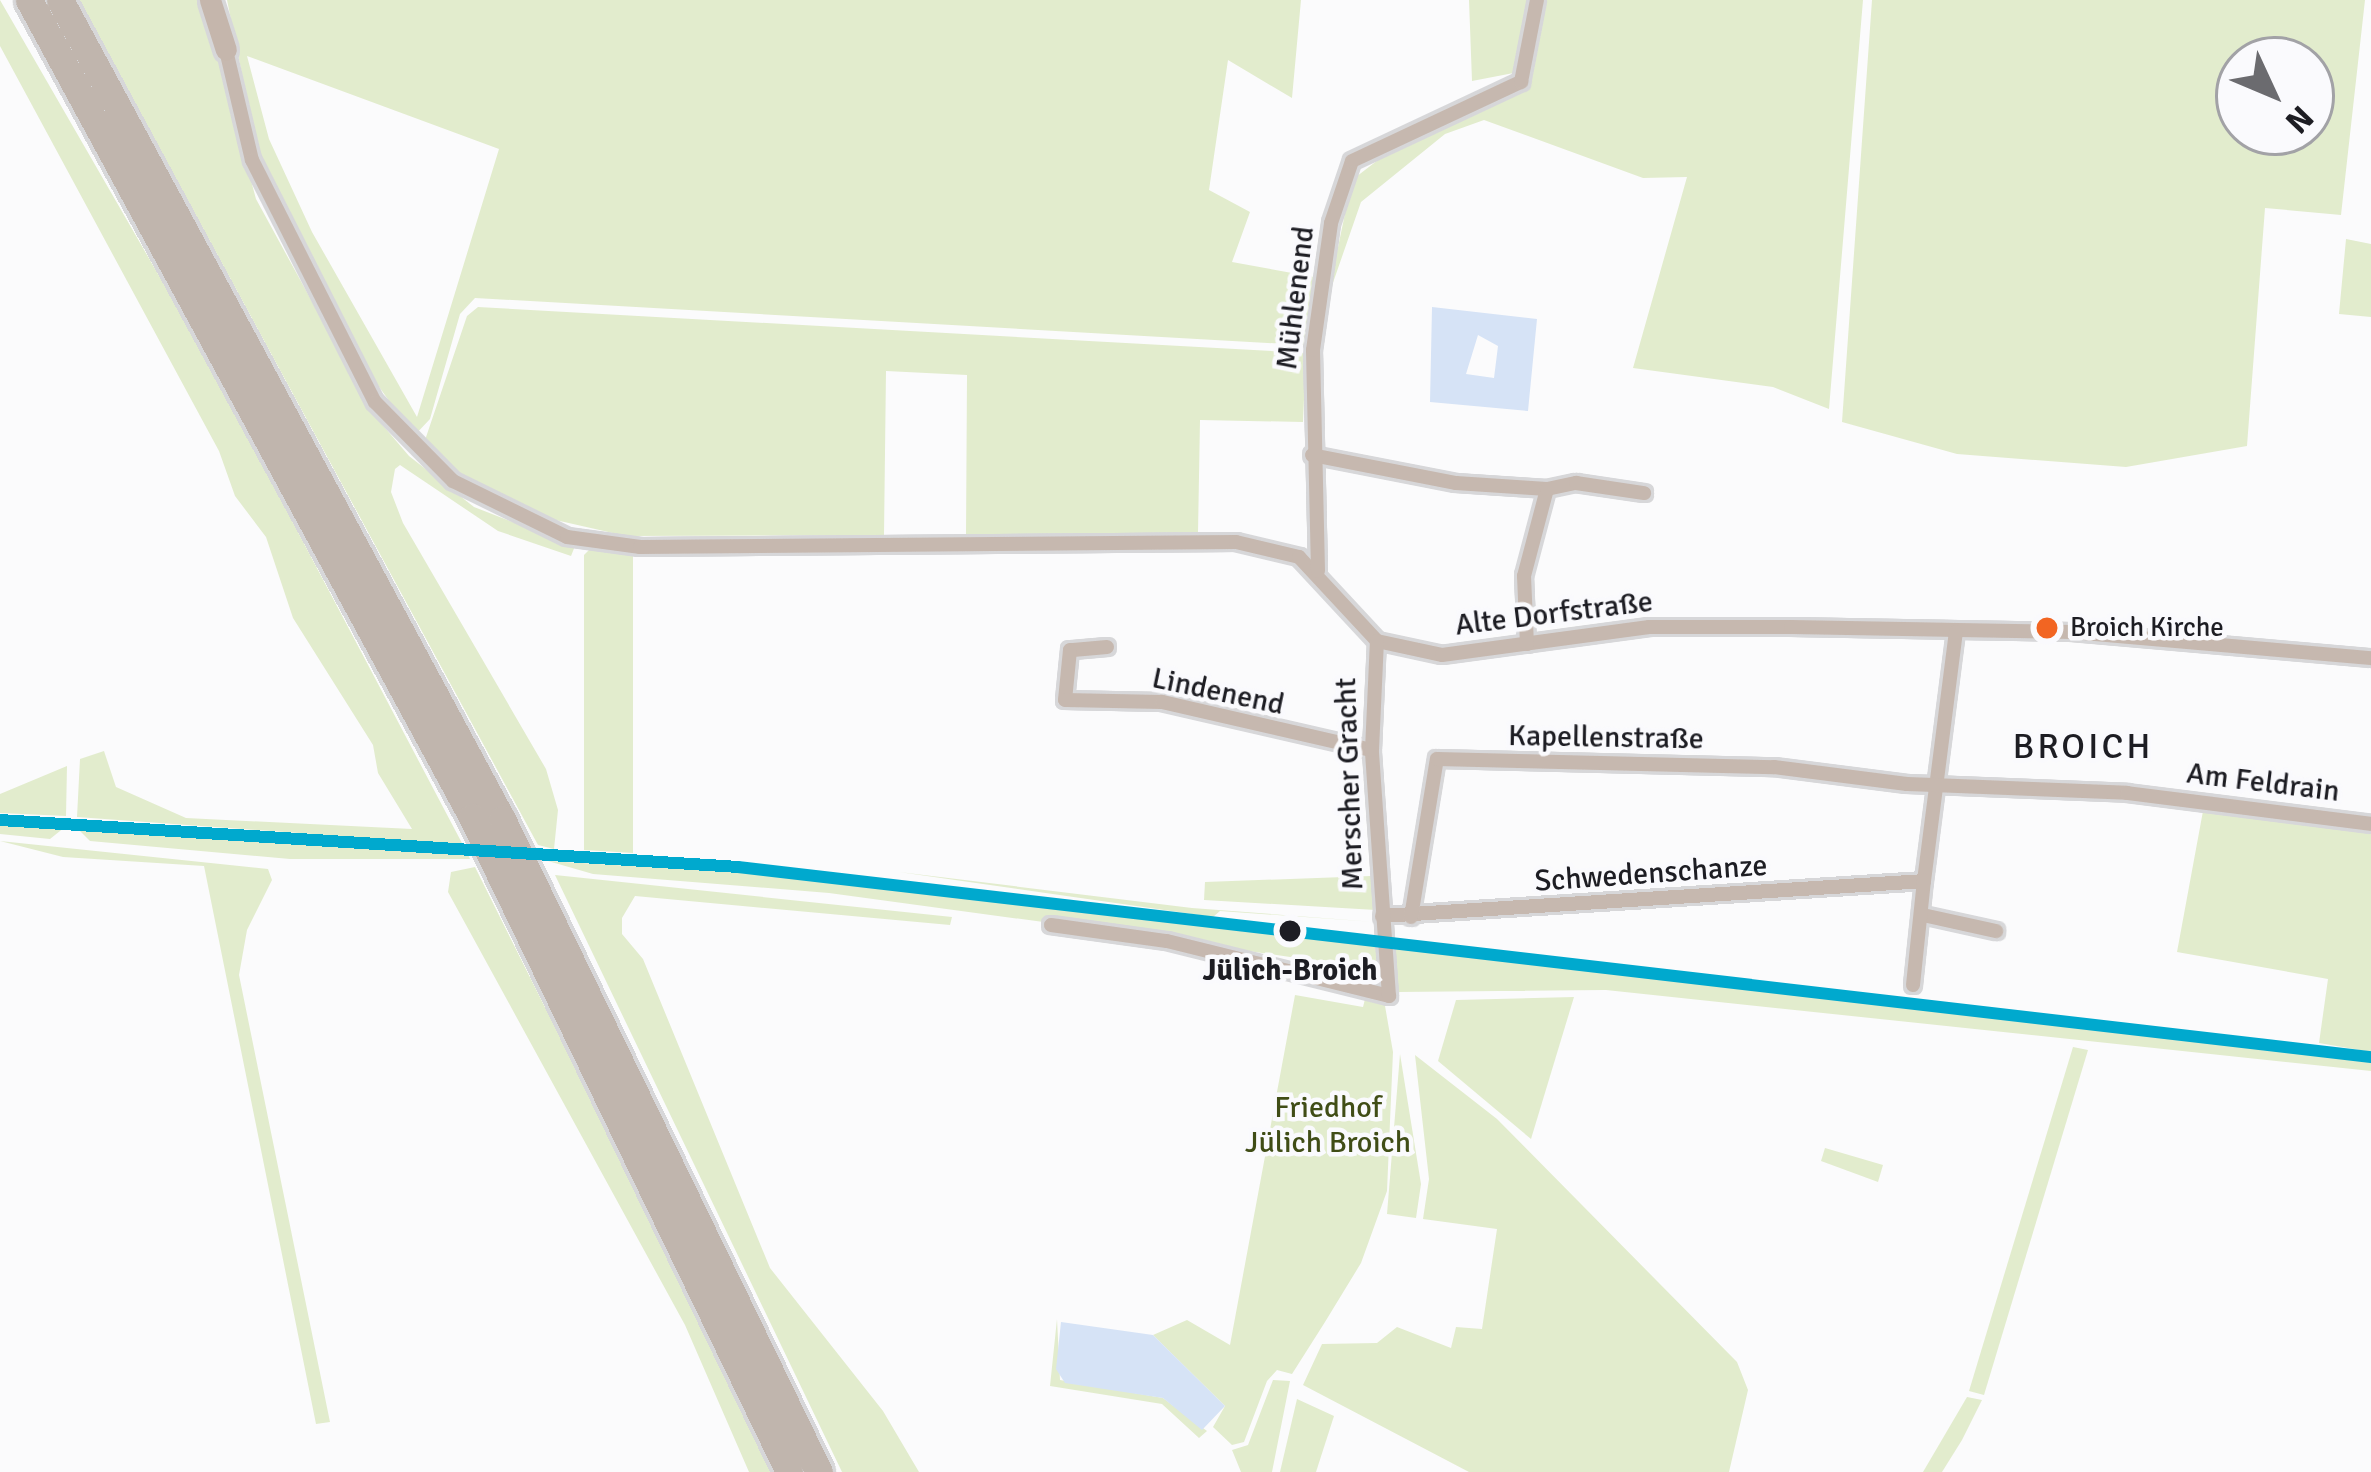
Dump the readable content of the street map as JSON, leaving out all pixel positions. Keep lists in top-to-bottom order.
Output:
{
  "streets": {
    "street": [
      "Mühlenend",
      "Alte Dorfstraße",
      "Lindenend",
      "Kapellenstraße",
      "Am Feldrain",
      "Merscher Gracht",
      "Schwedenschanze"
    ]
  },
  "crossings": [
    ["Alte Dorfstraße", "Merscher Gracht"],
    ["Lindenend", "Merscher Gracht"],
    ["Kapellenstraße", "Am Feldrain"],
    ["Kapellenstraße", "Schwedenschanze"],
    ["Merscher Gracht", "Schwedenschanze"]
  ],
  "districts": ["BROICH"],
  "parks": ["Friedhof Jülich Broich"],
  "places": ["Broich Kirche", "Jülich-Broich"],
  "north": "bottom right"
}
